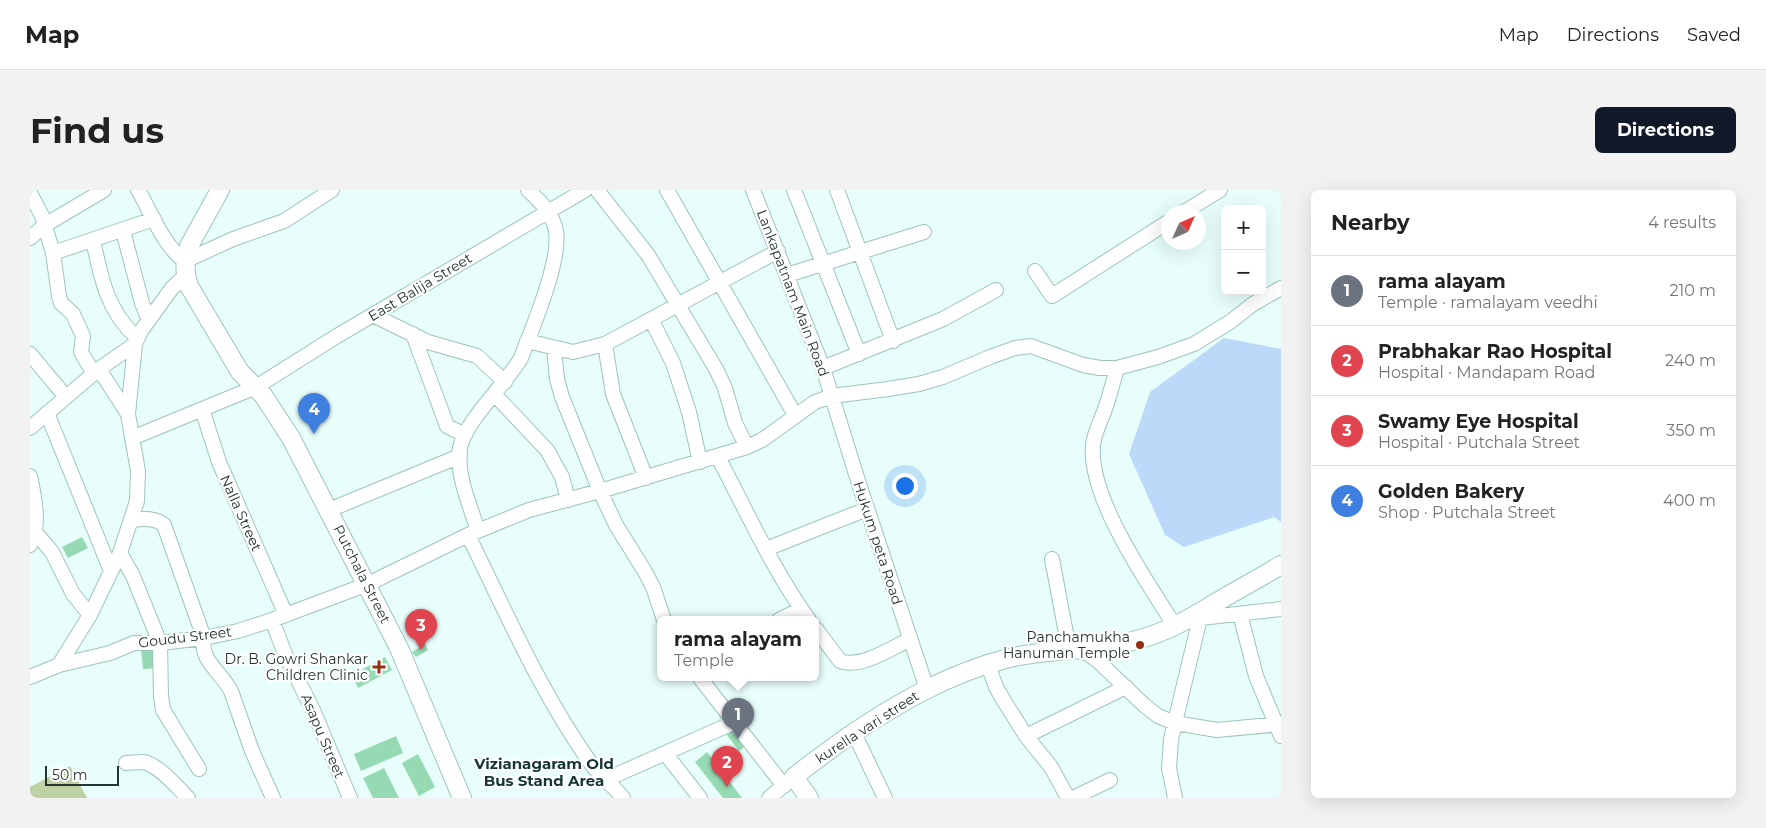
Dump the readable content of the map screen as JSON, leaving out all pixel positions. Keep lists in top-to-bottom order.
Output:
{
  "streets": {
    "main road": ["Putchala Street", "kurella vari street"],
    "street": [
      "East Balija Street",
      "Lankapatnam Main Road",
      "Nalla Street",
      "Hukum peta Road",
      "Goudu Street",
      "Asapu Street"
    ]
  },
  "crossings": [
    ["East Balija Street", "Nalla Street"],
    ["East Balija Street", "Putchala Street"],
    ["Lankapatnam Main Road", "Hukum peta Road"],
    ["Lankapatnam Main Road", "Goudu Street"],
    ["Nalla Street", "Goudu Street"],
    ["Hukum peta Road", "Goudu Street"],
    ["Hukum peta Road", "kurella vari street"],
    ["Putchala Street", "Goudu Street"],
    ["Goudu Street", "Asapu Street"]
  ],
  "districts": ["Vizianagaram Old Bus Stand Area"],
  "places": {
    "other": ["Panchamukha Hanuman Temple"],
    "health": ["Dr. B. Gowri Shankar Children Clinic"]
  },
  "scale_bar": "50 m",
  "north": "top right",
  "page": {
    "header": "Map",
    "nav": ["Map", "Directions", "Saved"],
    "buttons": "Directions",
    "title": "Find us",
    "heading": ["Nearby", "4 results"],
    "map_buttons": ["+", "−"],
    "list": [
      {
        "mark": "1",
        "name": "rama alayam",
        "note": "Temple · ramalayam veedhi",
        "value": "210 m"
      },
      {
        "mark": "2",
        "name": "Prabhakar Rao Hospital",
        "note": "Hospital · Mandapam Road",
        "value": "240 m"
      },
      {
        "mark": "3",
        "name": "Swamy Eye Hospital",
        "note": "Hospital · Putchala Street",
        "value": "350 m"
      },
      {
        "mark": "4",
        "name": "Golden Bakery",
        "note": "Shop · Putchala Street",
        "value": "400 m"
      }
    ],
    "pins": [
      "4",
      "3",
      "1",
      "2"
    ],
    "popup": ["rama alayam", "Temple"],
    "scale": "50 m"
  }
}
